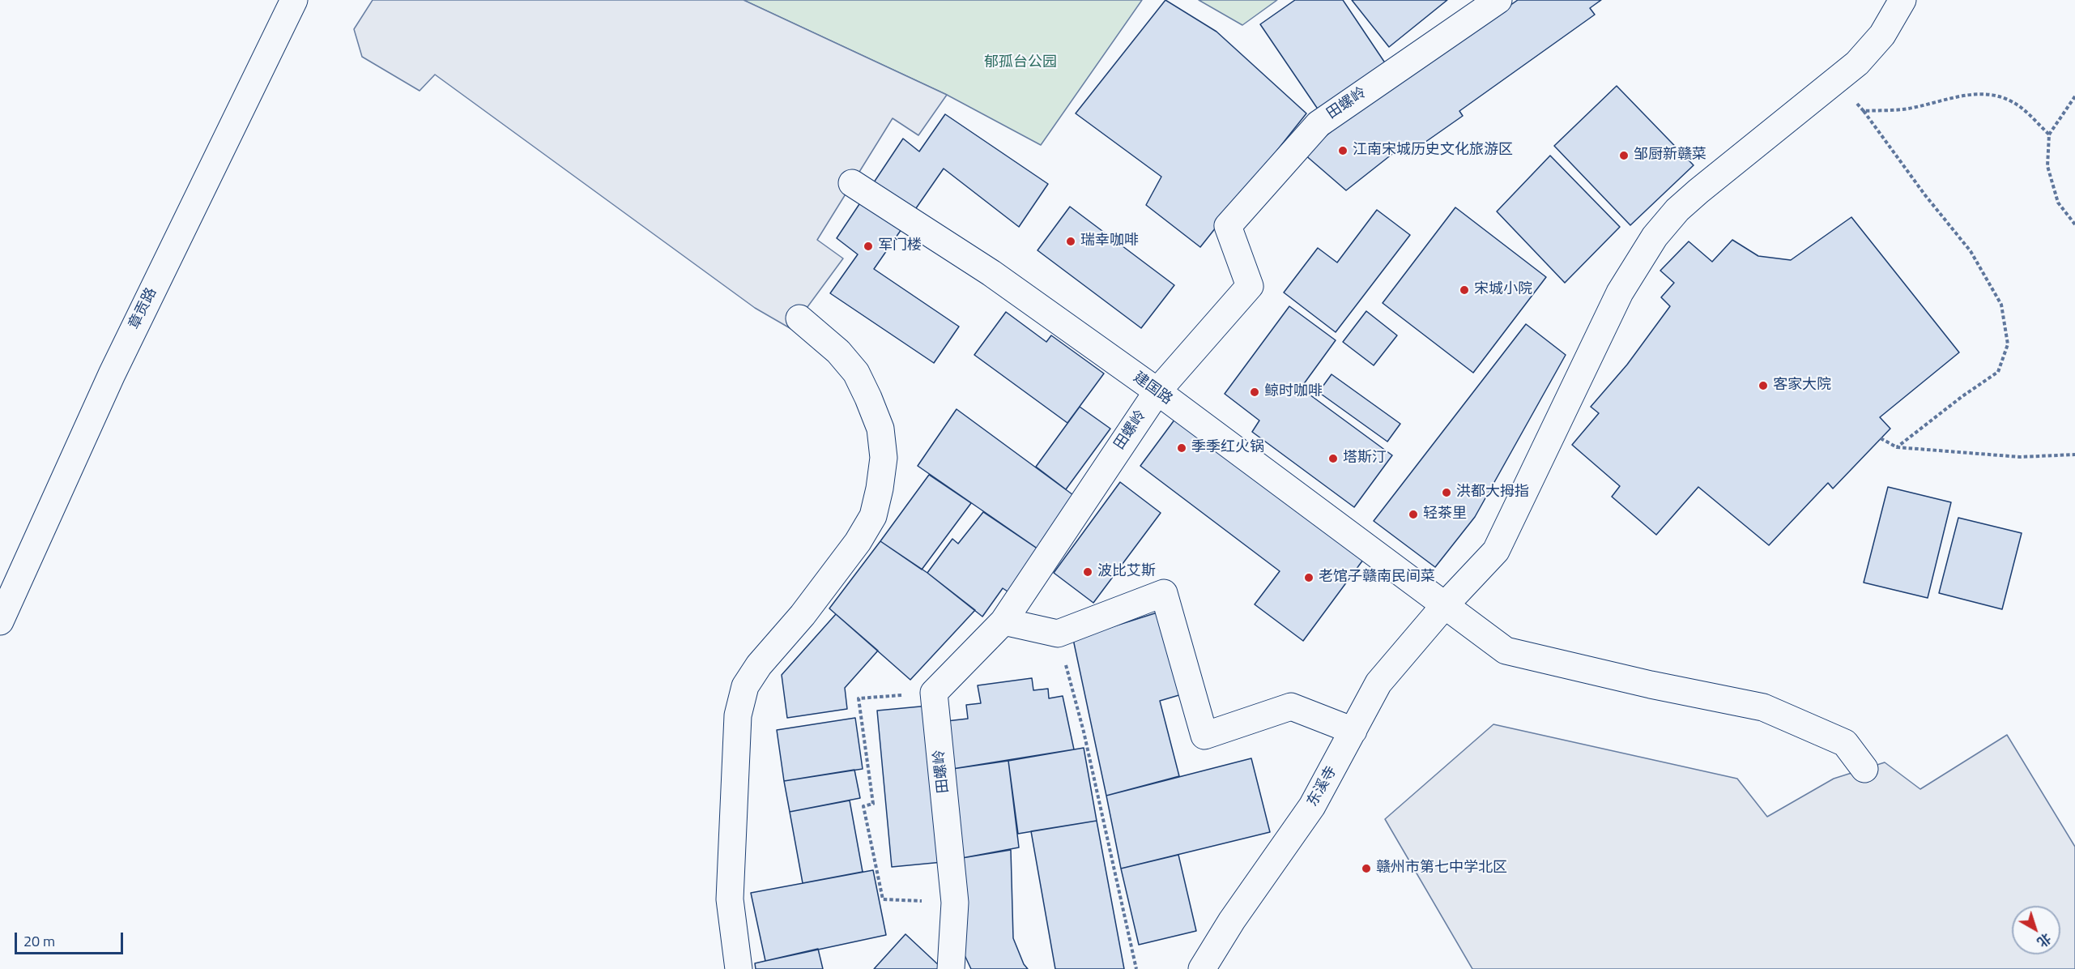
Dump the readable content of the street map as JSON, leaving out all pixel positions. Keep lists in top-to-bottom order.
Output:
{
  "streets": {
    "street": [
      "田螺岭",
      "章贡路",
      "建国路",
      "东溪寺"
    ]
  },
  "crossings": [
    ["田螺岭", "建国路"],
    ["建国路", "东溪寺"]
  ],
  "parks": ["郁孤台公园"],
  "places": [
    "江南宋城历史文化旅游区",
    "邹厨新赣菜",
    "瑞幸咖啡",
    "军门楼",
    "宋城小院",
    "客家大院",
    "鲸时咖啡",
    "季季红火锅",
    "塔斯汀",
    "洪都大拇指",
    "轻茶里",
    "波比艾斯",
    "老馆子赣南民间菜",
    "赣州市第七中学北区"
  ],
  "scale_bar": "20 m",
  "north": "bottom right"
}
